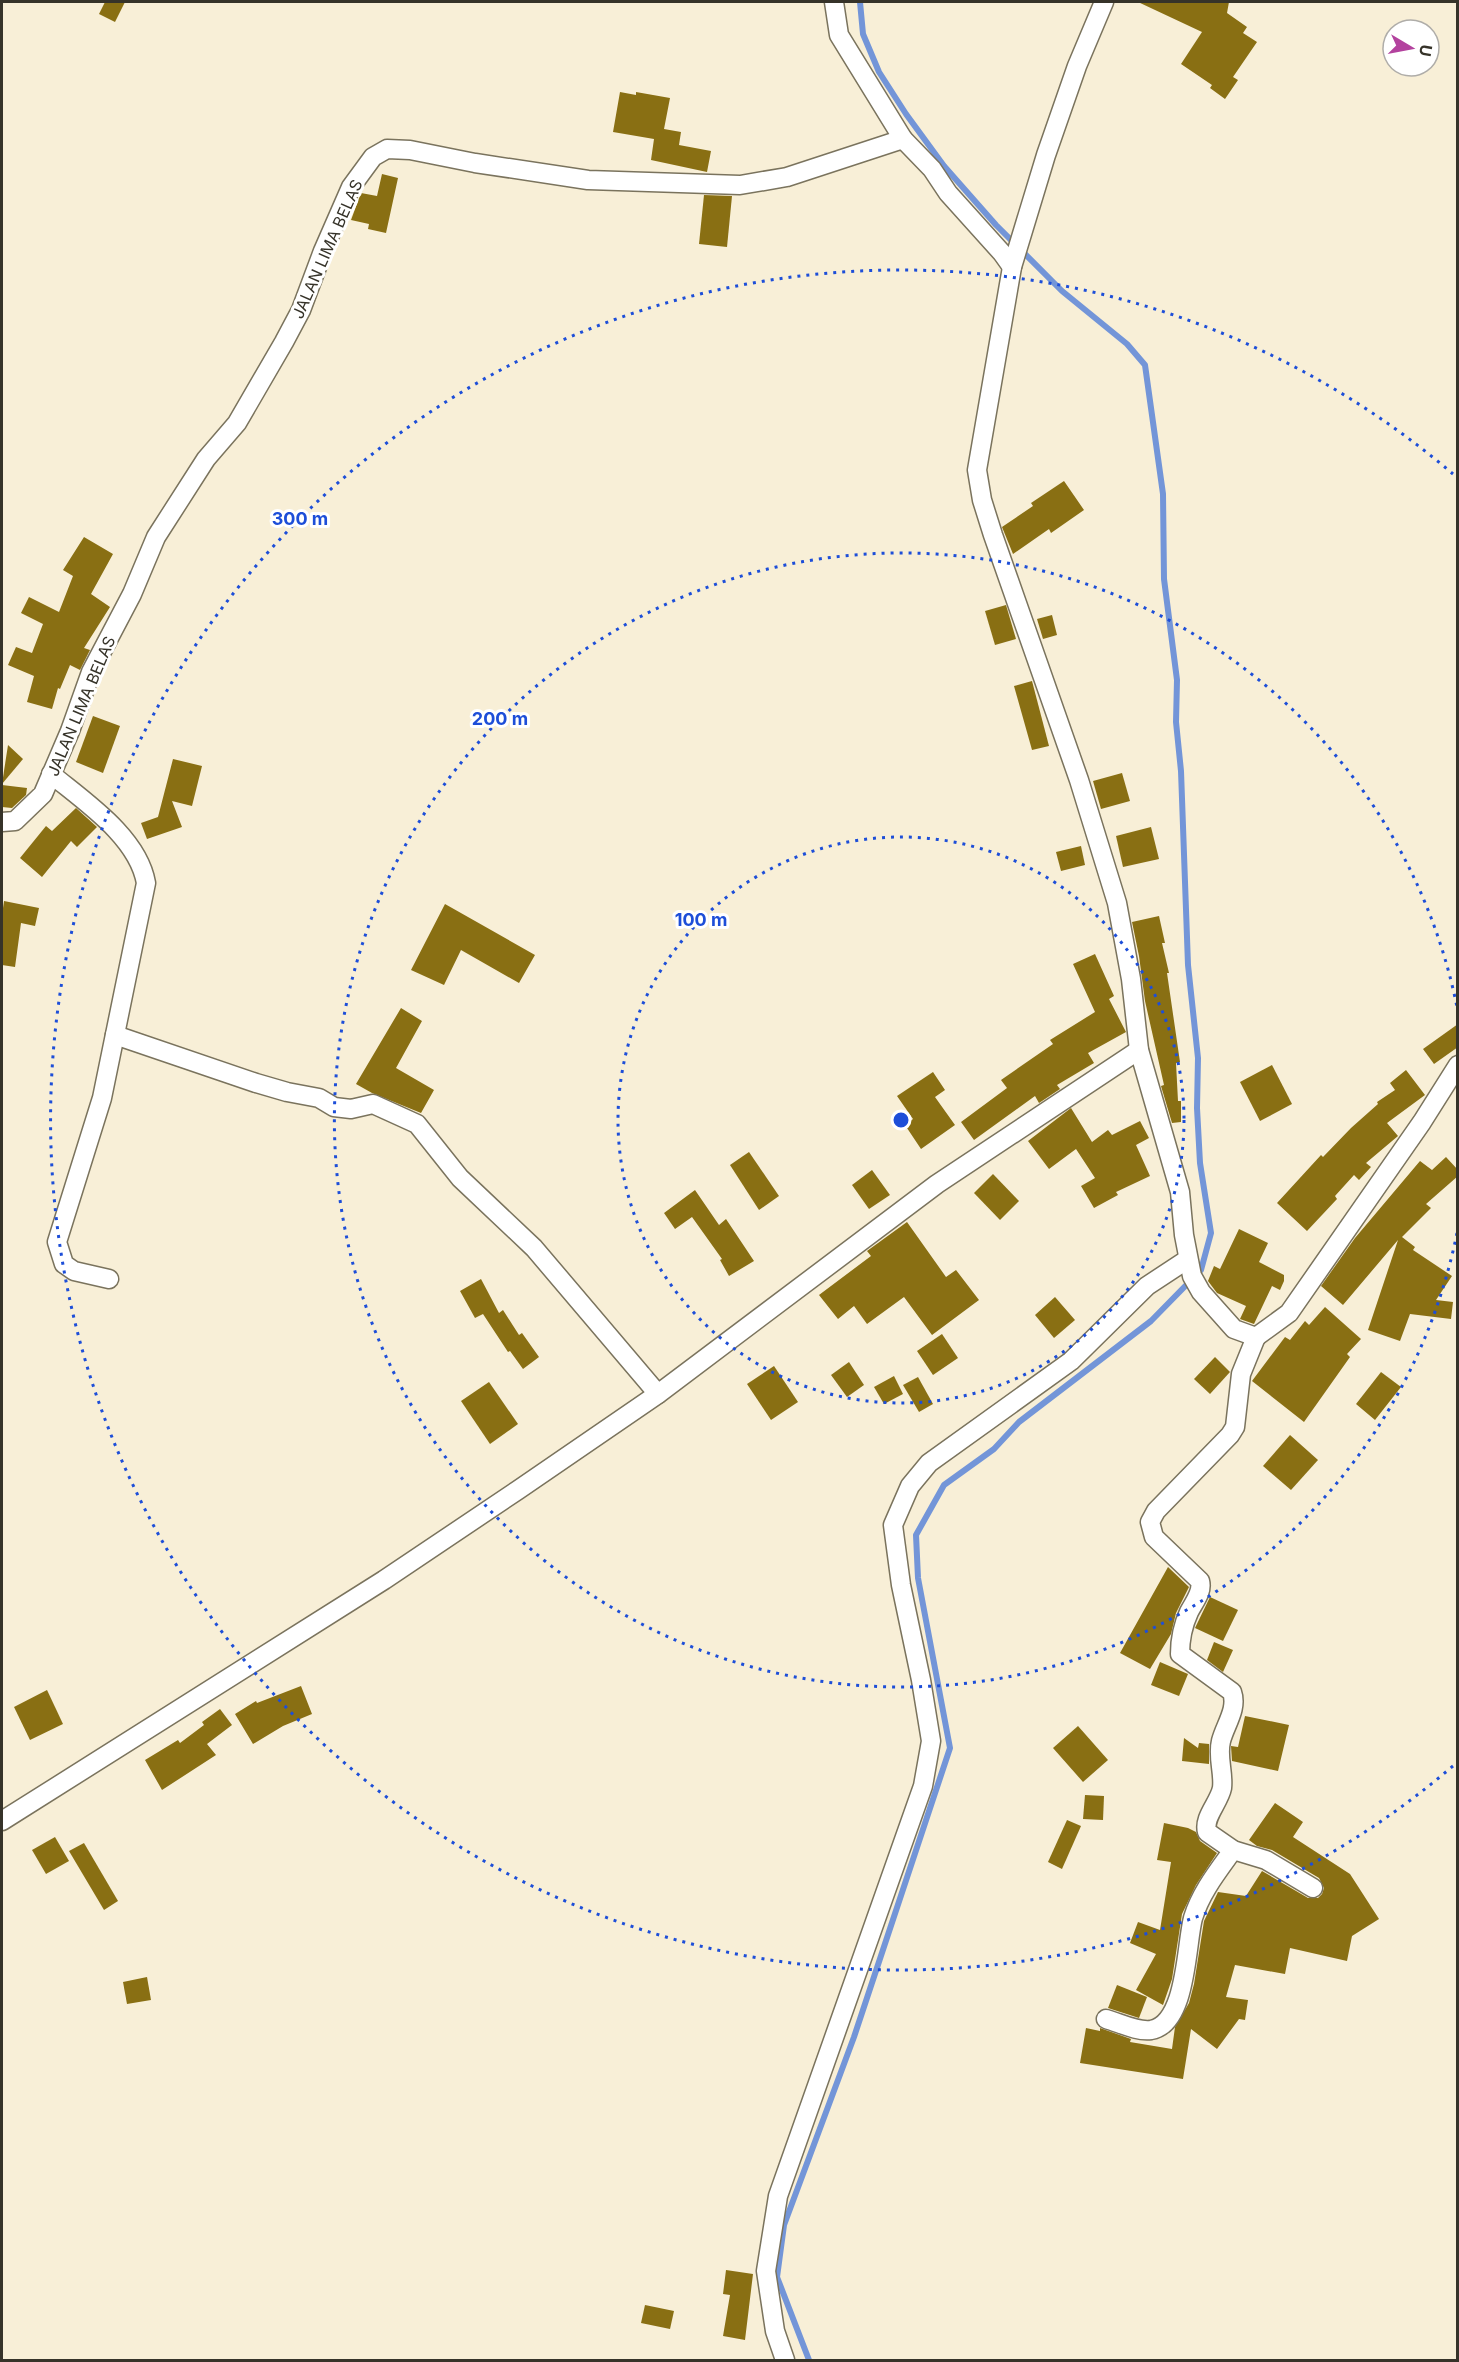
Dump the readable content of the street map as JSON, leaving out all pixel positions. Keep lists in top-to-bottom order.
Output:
{
  "streets": {
    "street": ["JALAN LIMA BELAS"]
  },
  "north": "right",
  "rings": ["300 m", "200 m", "100 m"]
}
